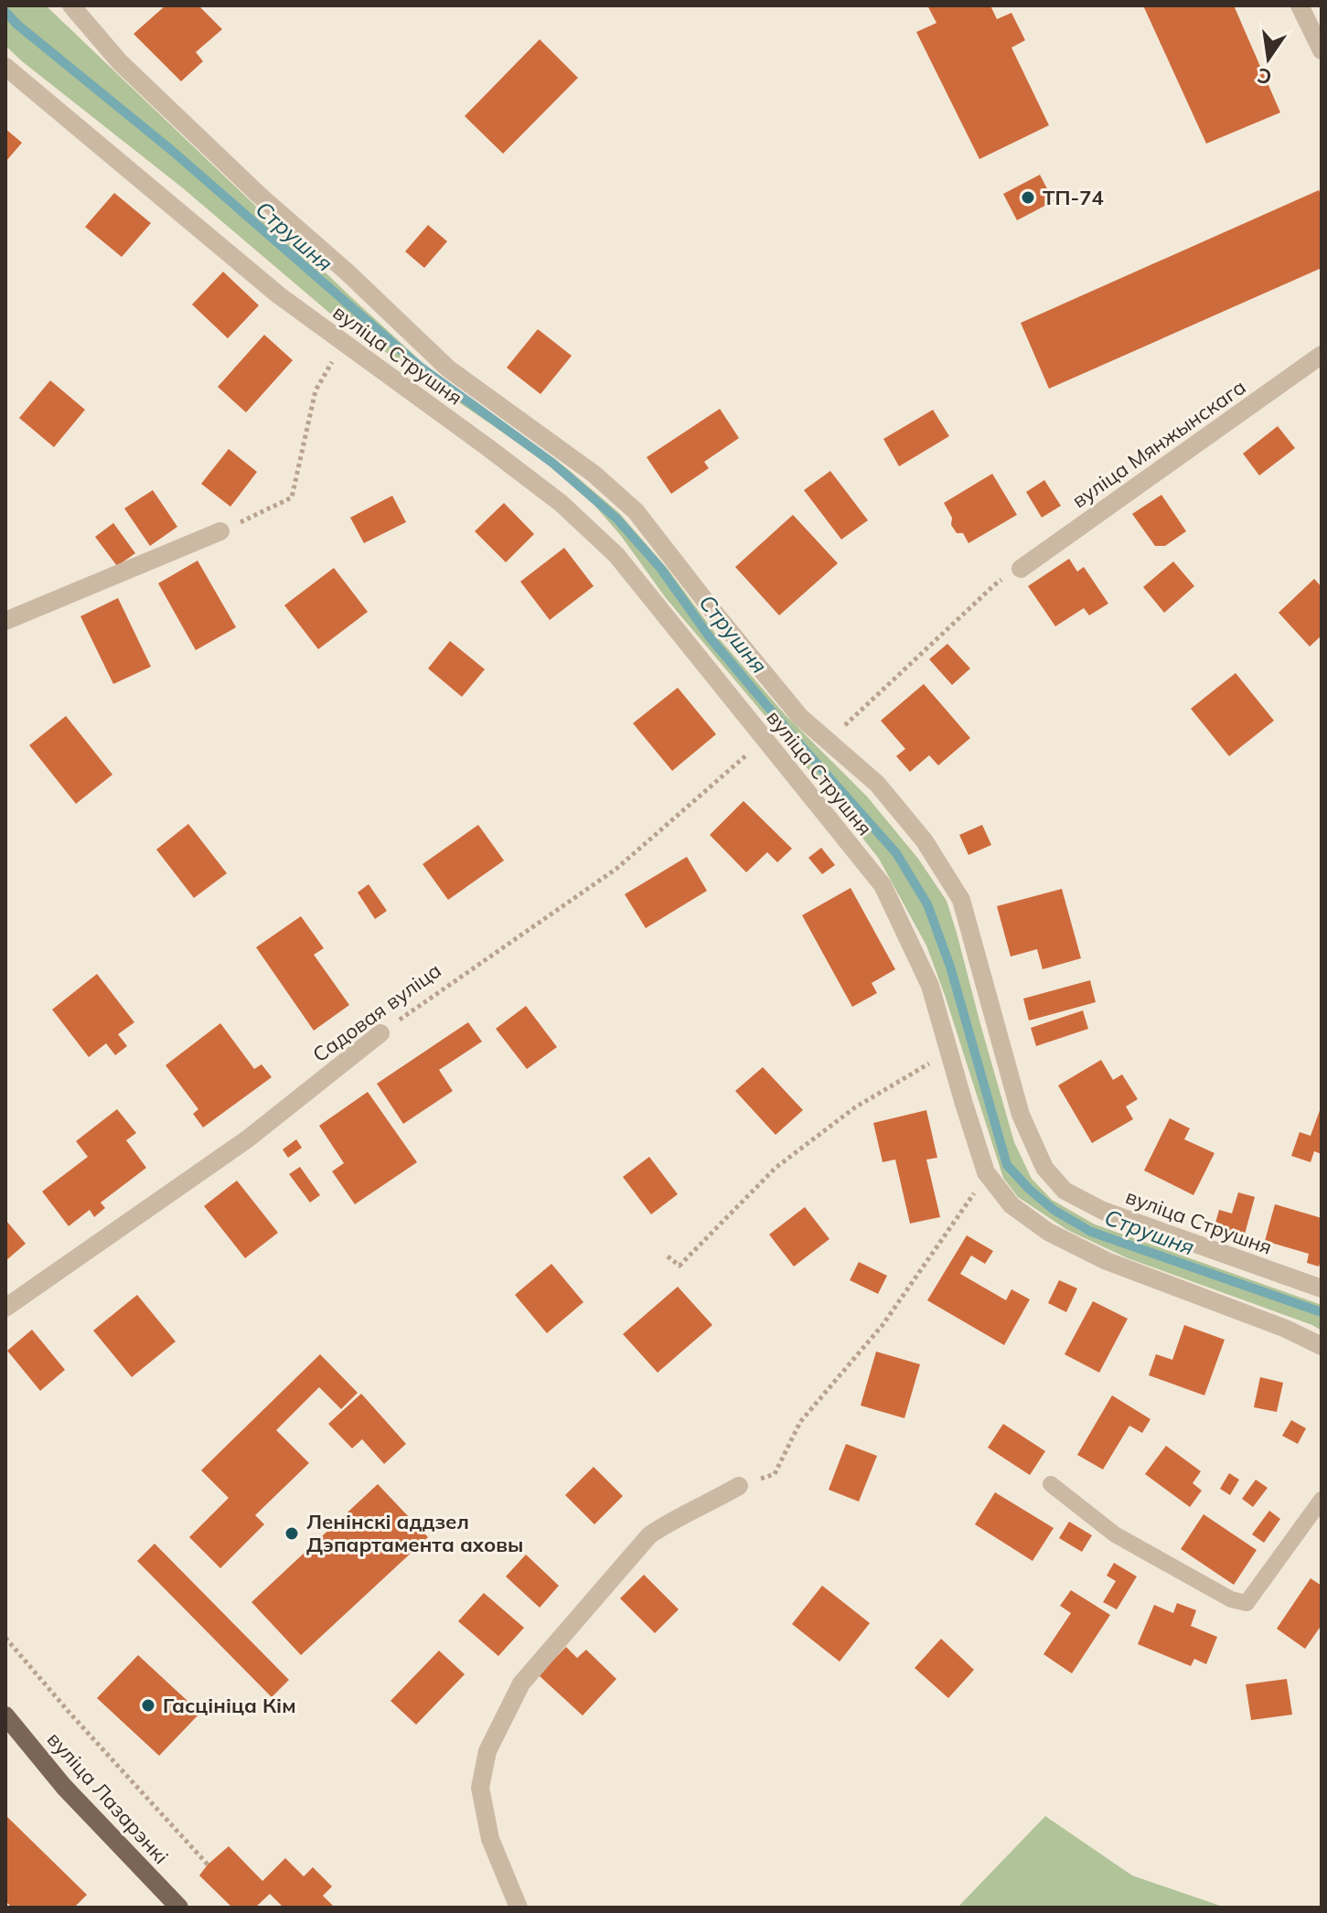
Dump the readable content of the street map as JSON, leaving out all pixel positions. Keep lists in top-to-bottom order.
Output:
{
  "streets": {
    "main road": ["вуліца Лазарэнкі"],
    "street": ["вуліца Струшня", "вуліца Мянжынскага", "Садовая вуліца"]
  },
  "crossings": [
    ["вуліца Струшня", "Садовая вуліца"]
  ],
  "water": ["Струшня"],
  "places": ["ТП-74", "Ленінскі аддзел Дэпартамента аховы", "Гасцініца Кім"],
  "north": "bottom"
}
